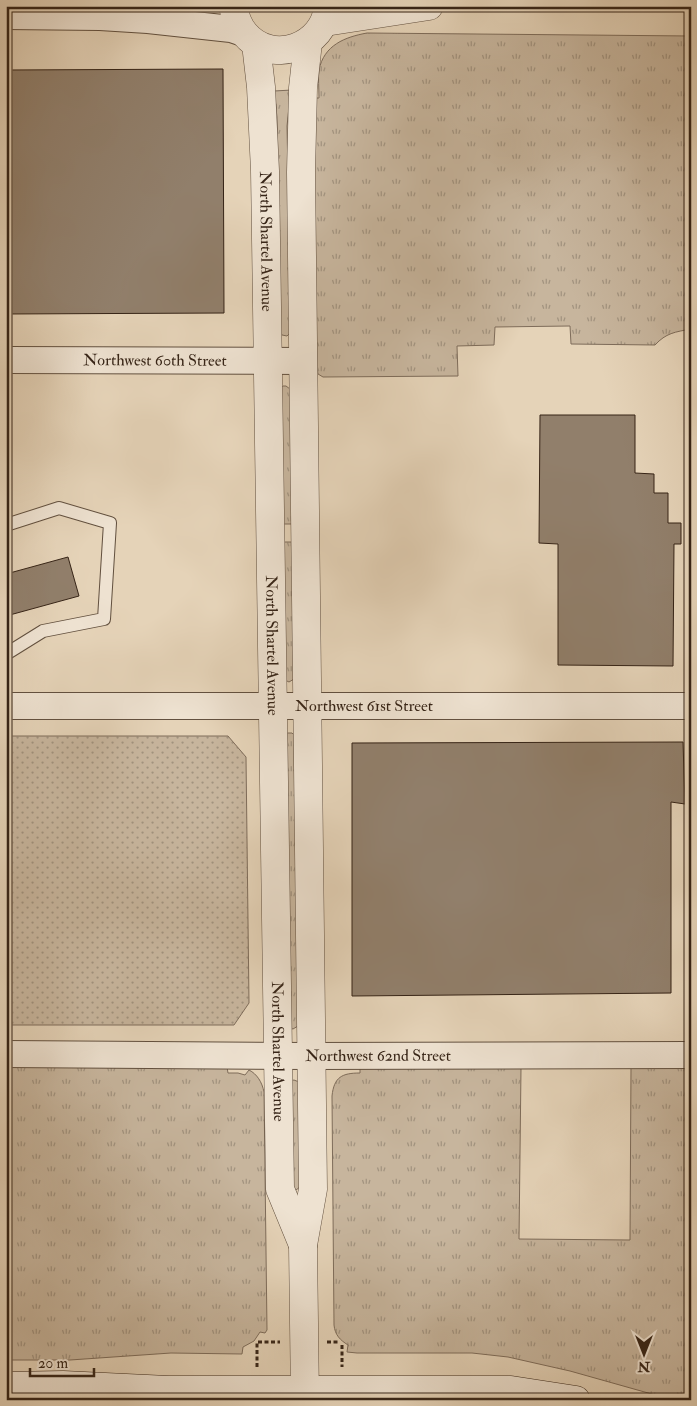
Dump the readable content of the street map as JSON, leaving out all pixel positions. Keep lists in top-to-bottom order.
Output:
{
  "streets": {
    "street": [
      "North Shartel Avenue",
      "Northwest 60th Street",
      "Northwest 61st Street",
      "Northwest 62nd Street"
    ]
  },
  "crossings": [
    ["North Shartel Avenue", "Northwest 60th Street"],
    ["North Shartel Avenue", "Northwest 61st Street"],
    ["North Shartel Avenue", "Northwest 62nd Street"]
  ],
  "scale_bar": "20 m",
  "north": "bottom"
}
